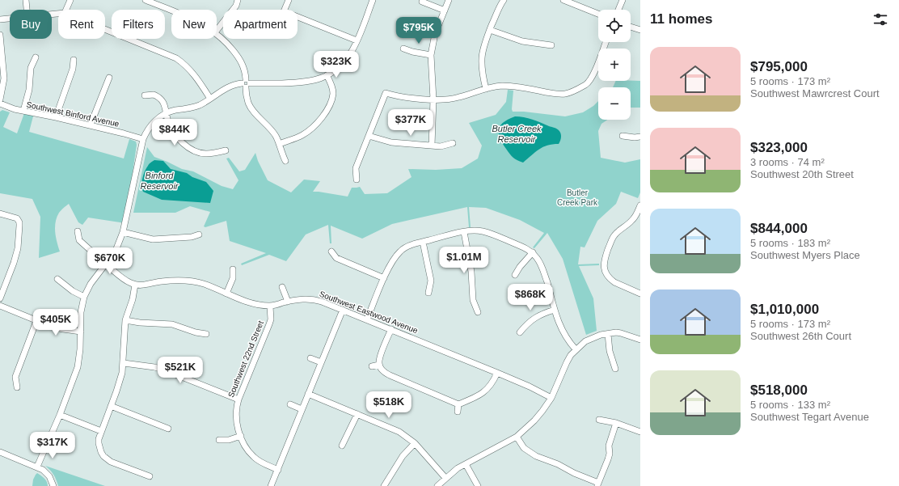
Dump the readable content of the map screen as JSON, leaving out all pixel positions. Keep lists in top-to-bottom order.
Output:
{
  "streets": {
    "street": ["Southwest Binford Avenue", "Southwest Eastwood Avenue", "Southwest 22nd Street"]
  },
  "crossings": [
    ["Southwest Eastwood Avenue", "Southwest 22nd Street"]
  ],
  "water": ["Butler Creek Reservoir", "Binford Reservoir"],
  "parks": ["Butler Creek Park"],
  "page": {
    "heading": "11 homes",
    "map_buttons": ["+", "−"],
    "chip": [
      "Buy",
      "Rent",
      "Filters",
      "New",
      "Apartment"
    ],
    "price": [
      "$795K",
      "$323K",
      "$377K",
      "$844K",
      "$1.01M",
      "$670K",
      "$868K",
      "$405K",
      "$521K",
      "$518K",
      "$317K"
    ],
    "list": [
      {
        "name": "$795,000",
        "note": "5 rooms · 173 m² · Southwest Mawrcrest Court"
      },
      {
        "name": "$323,000",
        "note": "3 rooms · 74 m² · Southwest 20th Street"
      },
      {
        "name": "$844,000",
        "note": "5 rooms · 183 m² · Southwest Myers Place"
      },
      {
        "name": "$1,010,000",
        "note": "5 rooms · 173 m² · Southwest 26th Court"
      },
      {
        "name": "$518,000",
        "note": "5 rooms · 133 m² · Southwest Tegart Avenue"
      }
    ]
  }
}
